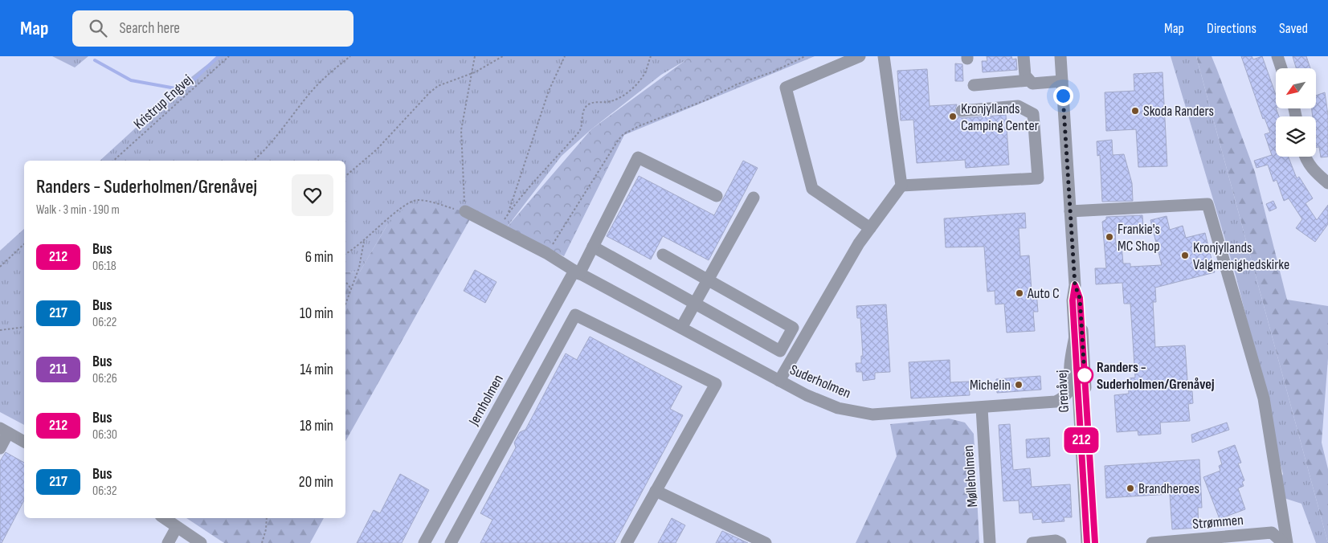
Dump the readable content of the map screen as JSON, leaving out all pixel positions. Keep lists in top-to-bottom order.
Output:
{
  "streets": {
    "street": [
      "Suderholmen",
      "Grenåvej",
      "Jernholmen",
      "Mølleholmen",
      "Strømmen"
    ],
    "path": ["Kristrup Engvej"]
  },
  "crossings": [
    ["Suderholmen", "Grenåvej"],
    ["Suderholmen", "Jernholmen"],
    ["Suderholmen", "Mølleholmen"]
  ],
  "places": [
    "Skoda Randers",
    "Kronjyllands Camping Center",
    "Frankie's MC Shop",
    "Kronjyllands Valgmenighedskirke",
    "Auto C",
    "Randers - Suderholmen/Grenåvej",
    "Michelin",
    "Brandheroes"
  ],
  "lines": ["bus line 212"],
  "north": "bottom left",
  "page": {
    "header": "Map",
    "search": "Search here",
    "nav": ["Map", "Directions", "Saved"],
    "on_map": "212",
    "heading": ["Randers - Suderholmen/Grenåvej", "Walk · 3 min · 190 m"],
    "list": [
      {
        "mark": "212",
        "name": "Bus",
        "note": "06:18",
        "value": "6 min"
      },
      {
        "mark": "217",
        "name": "Bus",
        "note": "06:22",
        "value": "10 min"
      },
      {
        "mark": "211",
        "name": "Bus",
        "note": "06:26",
        "value": "14 min"
      },
      {
        "mark": "212",
        "name": "Bus",
        "note": "06:30",
        "value": "18 min"
      },
      {
        "mark": "217",
        "name": "Bus",
        "note": "06:32",
        "value": "20 min"
      }
    ]
  }
}
